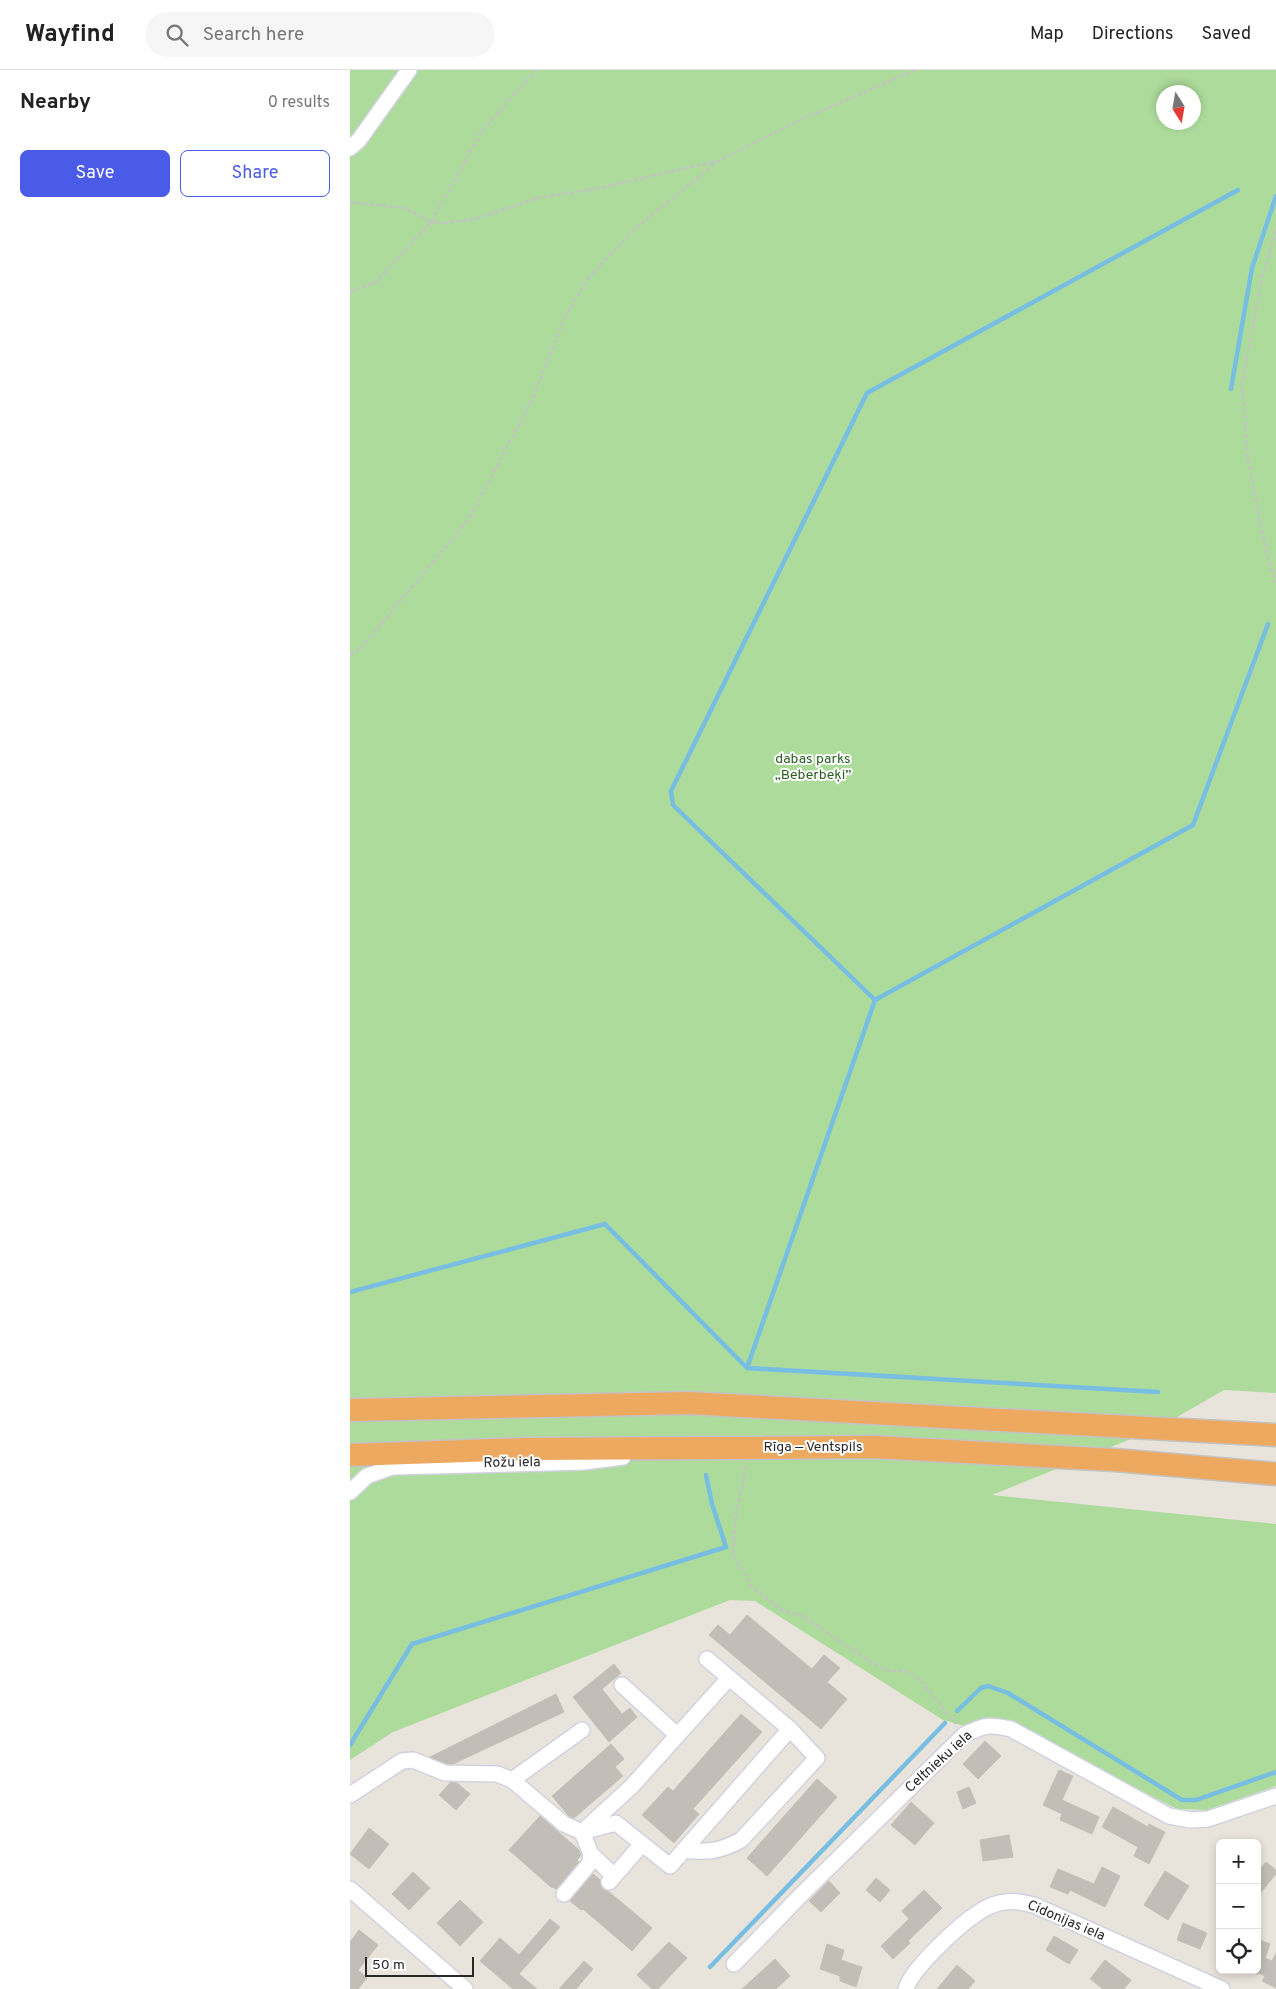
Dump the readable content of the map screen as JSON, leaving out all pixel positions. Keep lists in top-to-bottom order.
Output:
{
  "streets": {
    "highway": ["Rīga — Ventspils"],
    "street": ["Rožu iela", "Celtnieku iela", "Cidonijas iela"]
  },
  "crossings": [
    ["Rīga — Ventspils", "Rožu iela"]
  ],
  "parks": ["dabas parks „Beberbeķi”"],
  "scale_bar": "50 m",
  "north": "bottom",
  "page": {
    "header": "Wayfind",
    "search": "Search here",
    "nav": ["Map", "Directions", "Saved"],
    "heading": ["Nearby", "0 results"],
    "buttons": ["Save", "Share"],
    "map_buttons": ["+", "−"],
    "scale": "50 m"
  }
}
